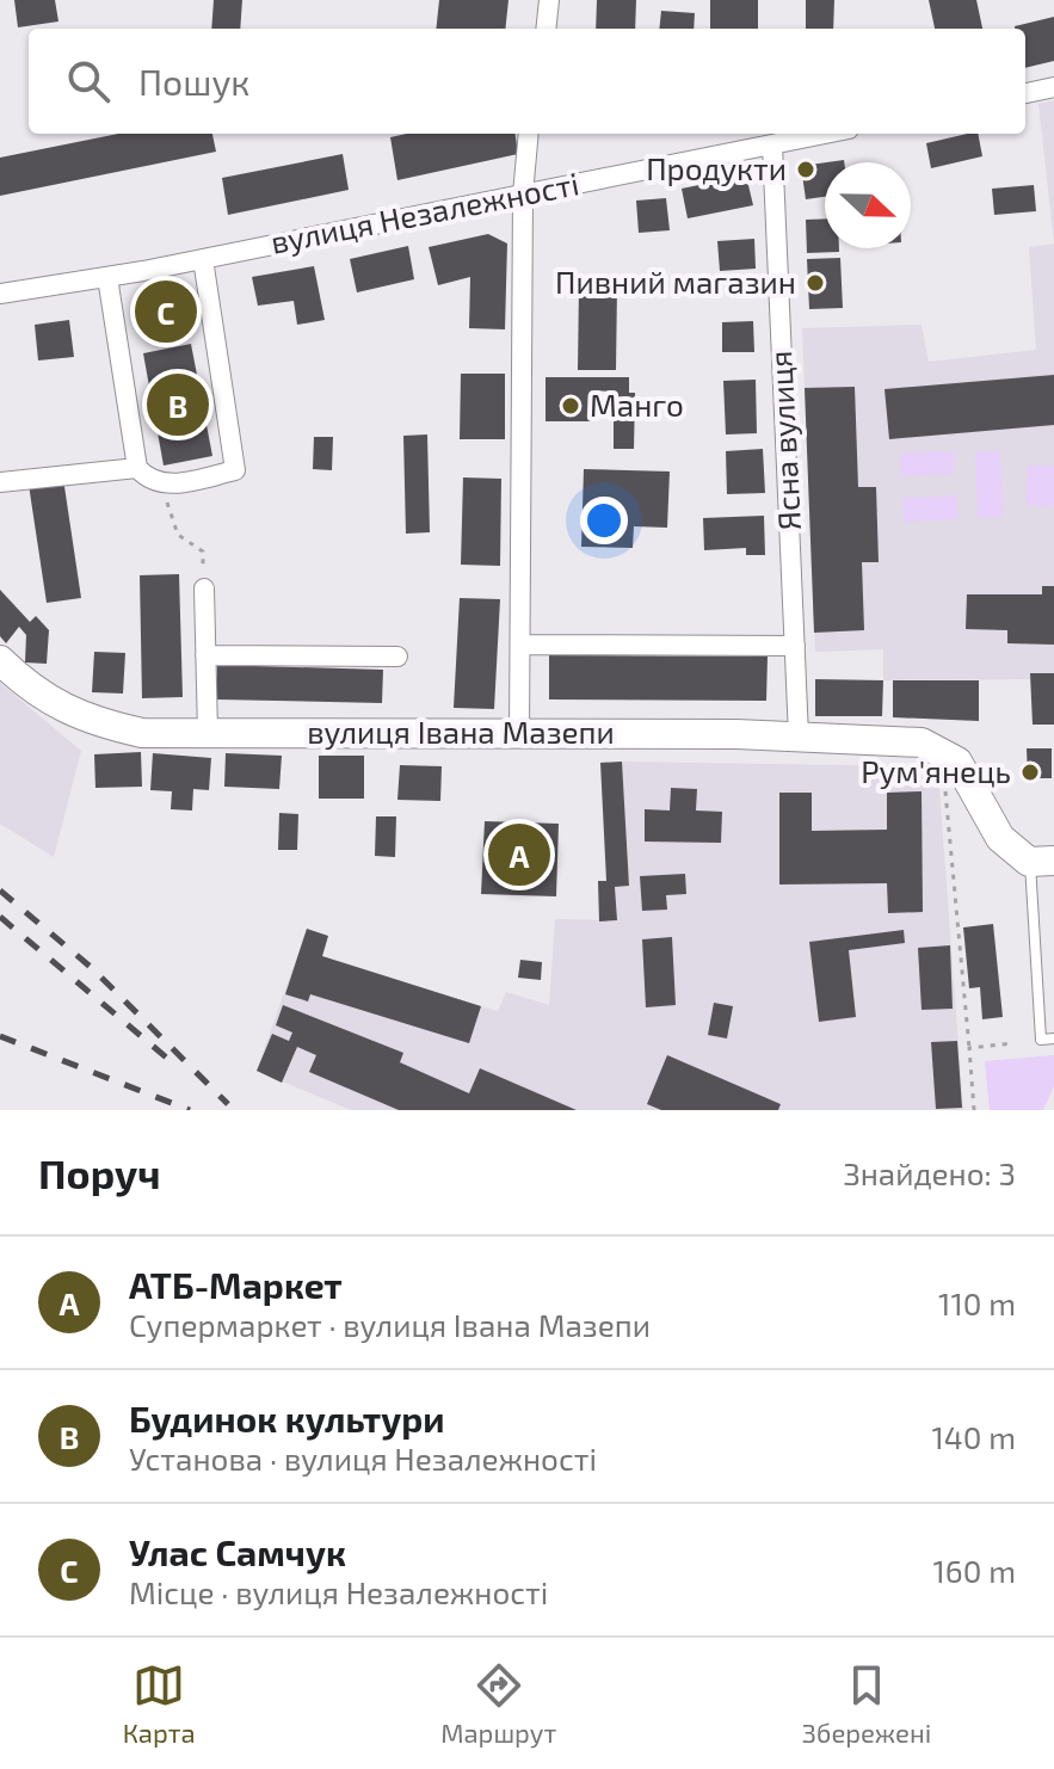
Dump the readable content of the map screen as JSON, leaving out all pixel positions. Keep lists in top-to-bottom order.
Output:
{
  "streets": {
    "main road": ["вулиця Івана Мазепи"],
    "street": ["вулиця Незалежності", "Ясна вулиця"]
  },
  "crossings": [
    ["вулиця Незалежності", "Ясна вулиця"],
    ["Ясна вулиця", "вулиця Івана Мазепи"]
  ],
  "places": [
    "Продукти",
    "Пивний магазин",
    "Манго",
    "Рум'янець"
  ],
  "north": "right",
  "page": {
    "search": "Пошук",
    "pins": ["C", "B", "A"],
    "heading": ["Поруч", "Знайдено: 3"],
    "list": [
      {
        "mark": "A",
        "name": "АТБ-Маркет",
        "note": "Супермаркет · вулиця Івана Мазепи",
        "value": "110 m"
      },
      {
        "mark": "B",
        "name": "Будинок культури",
        "note": "Установа · вулиця Незалежності",
        "value": "140 m"
      },
      {
        "mark": "C",
        "name": "Улас Самчук",
        "note": "Місце · вулиця Незалежності",
        "value": "160 m"
      }
    ],
    "nav": ["Карта", "Маршрут", "Збережені"]
  }
}
